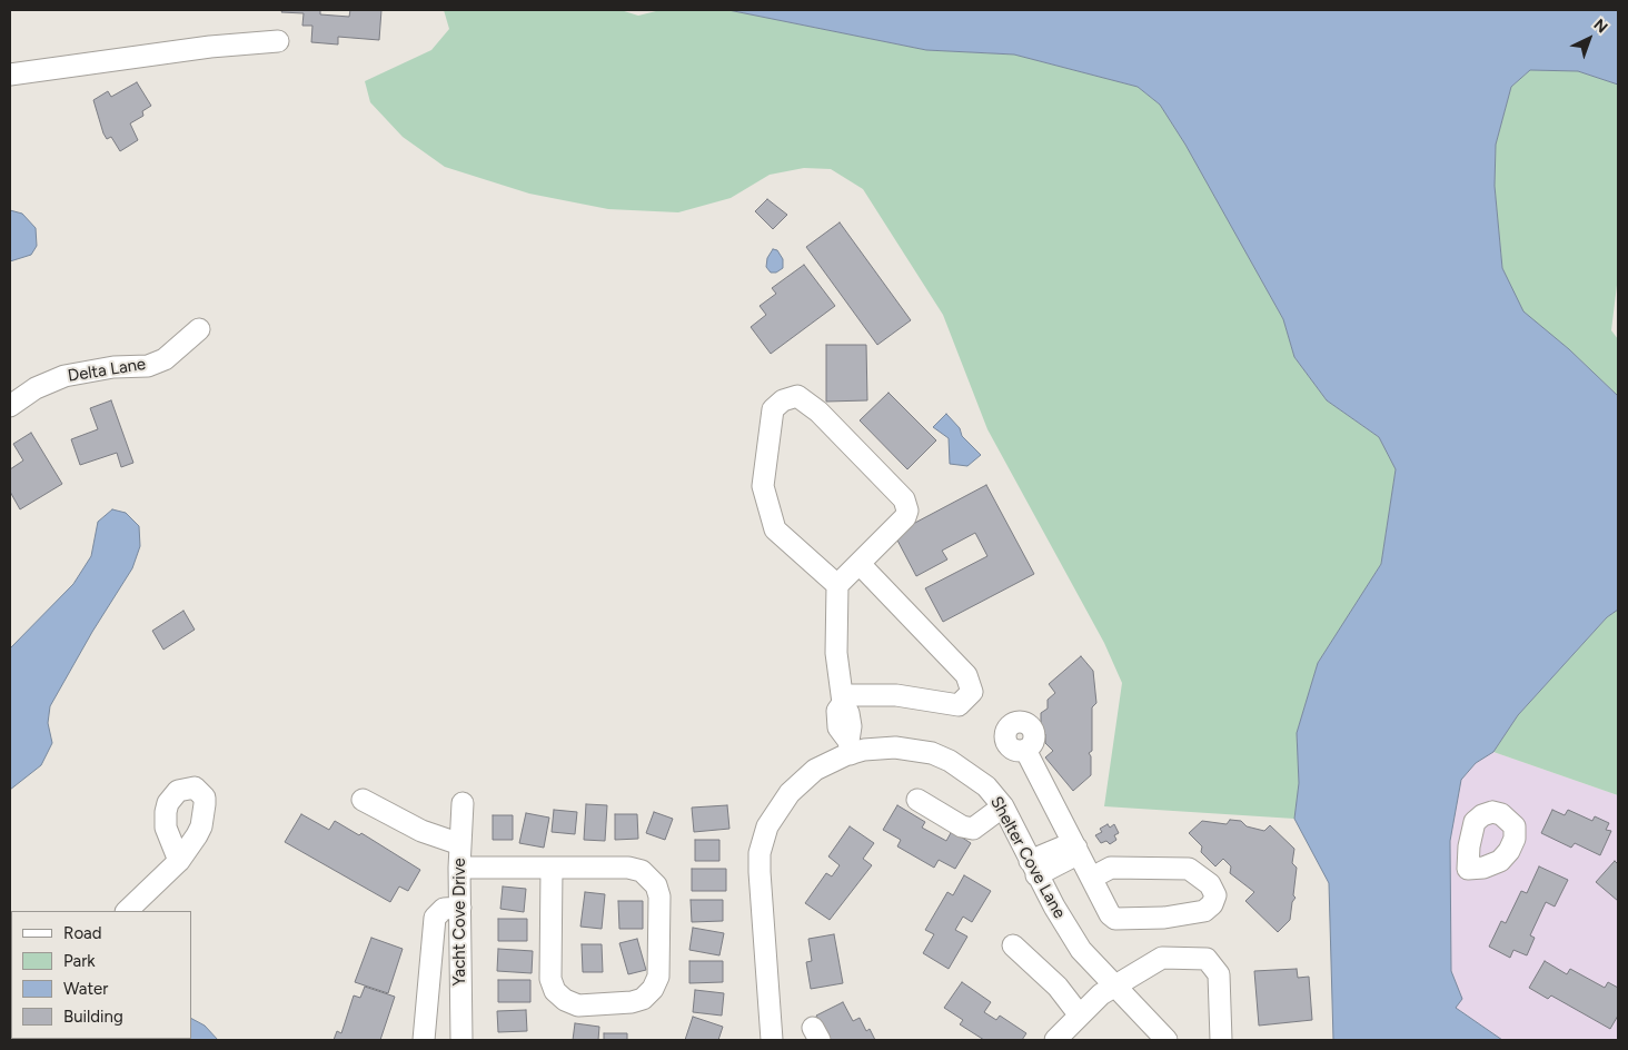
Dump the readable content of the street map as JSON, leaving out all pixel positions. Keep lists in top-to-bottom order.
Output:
{
  "streets": {
    "street": ["Delta Lane", "Shelter Cove Lane", "Yacht Cove Drive"]
  },
  "legend": [
    "Road",
    "Park",
    "Water",
    "Building"
  ],
  "north": "top right"
}
